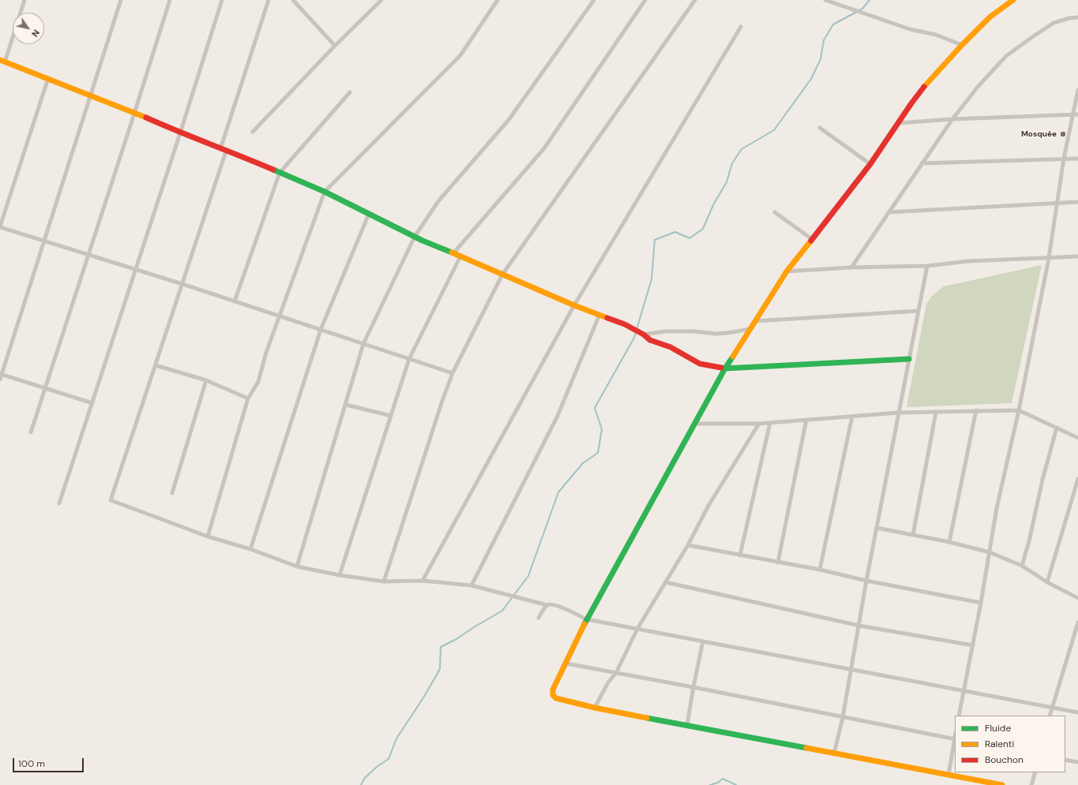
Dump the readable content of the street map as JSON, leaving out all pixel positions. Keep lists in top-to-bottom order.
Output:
{
  "places": ["Mosquée"],
  "legend": ["Fluide", "Ralenti", "Bouchon"],
  "scale_bar": "100 m",
  "north": "bottom right"
}
